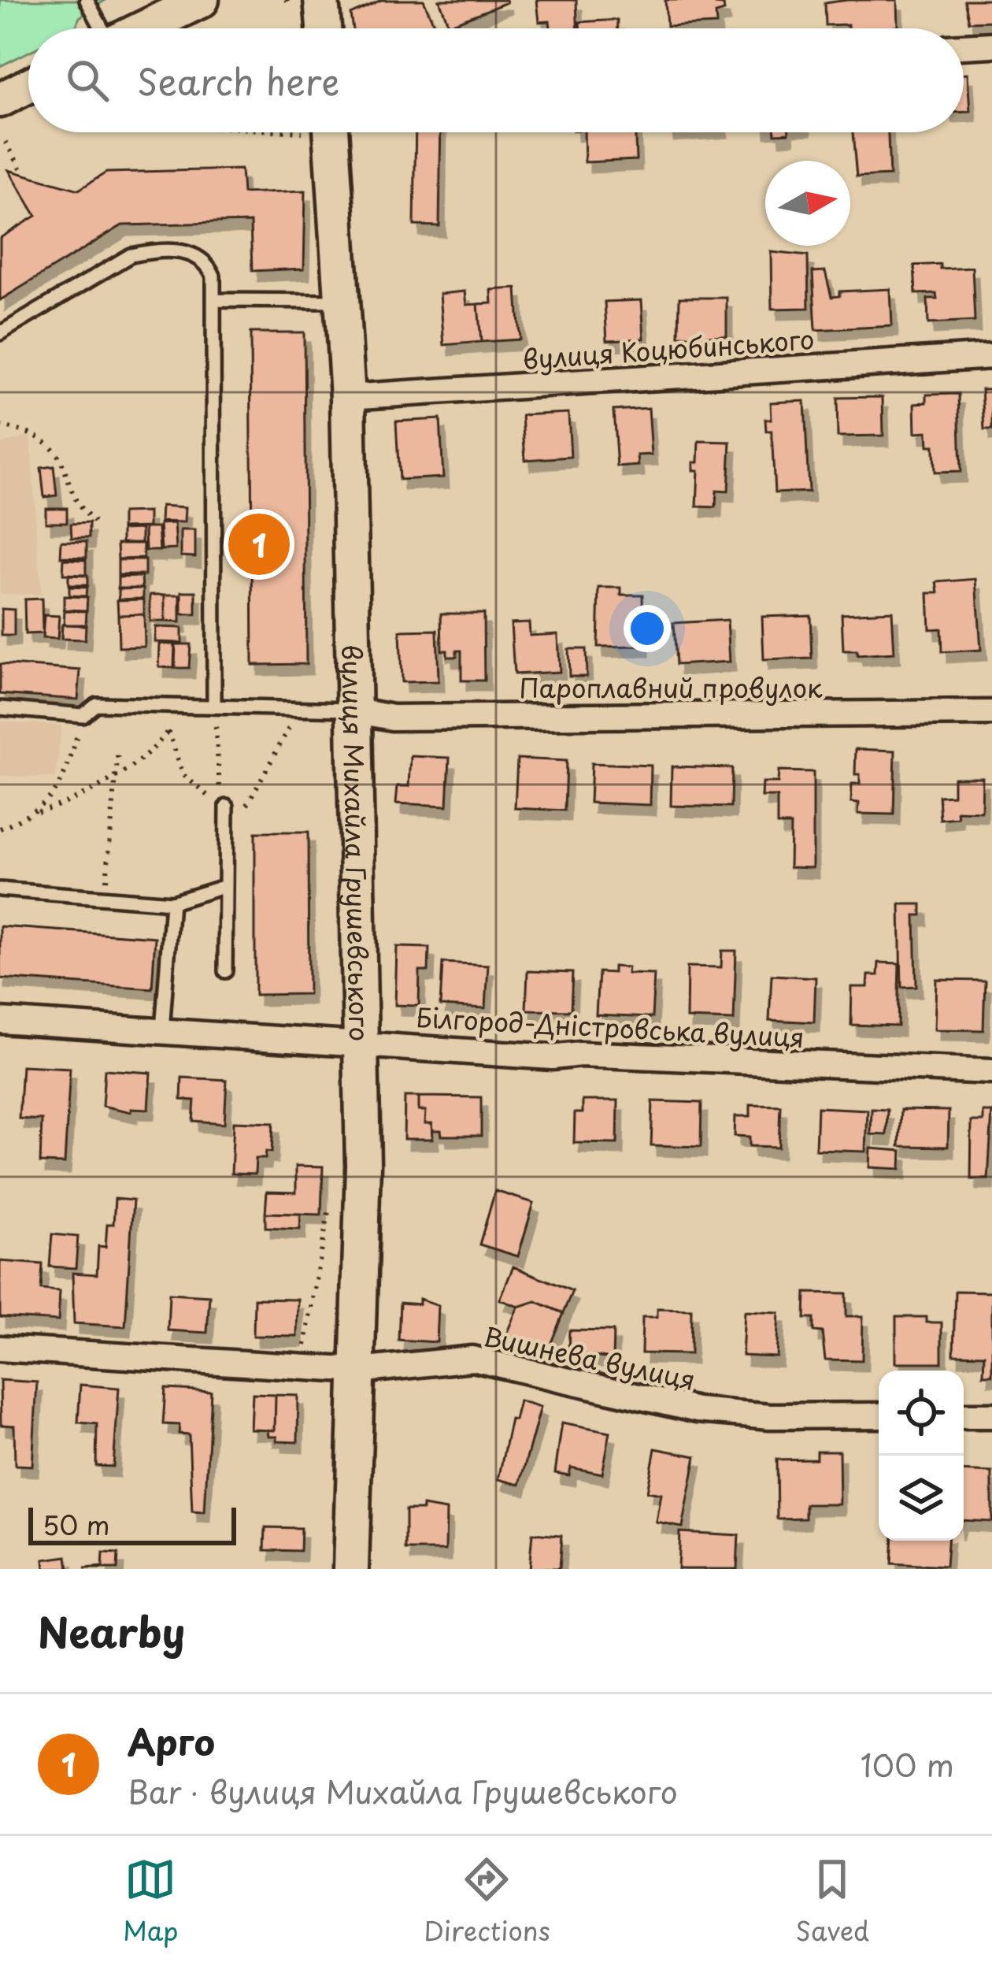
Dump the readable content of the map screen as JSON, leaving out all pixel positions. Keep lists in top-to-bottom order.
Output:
{
  "streets": {
    "street": [
      "вулиця Коцюбинського",
      "Пароплавний провулок",
      "вулиця Михайла Грушевського",
      "Білгород-Дністровська вулиця",
      "Вишнева вулиця"
    ]
  },
  "crossings": [
    ["вулиця Коцюбинського", "вулиця Михайла Грушевського"],
    ["Пароплавний провулок", "вулиця Михайла Грушевського"],
    ["вулиця Михайла Грушевського", "Білгород-Дністровська вулиця"],
    ["вулиця Михайла Грушевського", "Вишнева вулиця"]
  ],
  "scale_bar": "50 m",
  "north": "right",
  "page": {
    "search": "Search here",
    "pins": "1",
    "scale": "50 m",
    "heading": "Nearby",
    "list": [
      {
        "mark": "1",
        "name": "Арго",
        "note": "Bar · вулиця Михайла Грушевського",
        "value": "100 m"
      }
    ],
    "nav": ["Map", "Directions", "Saved"]
  }
}
